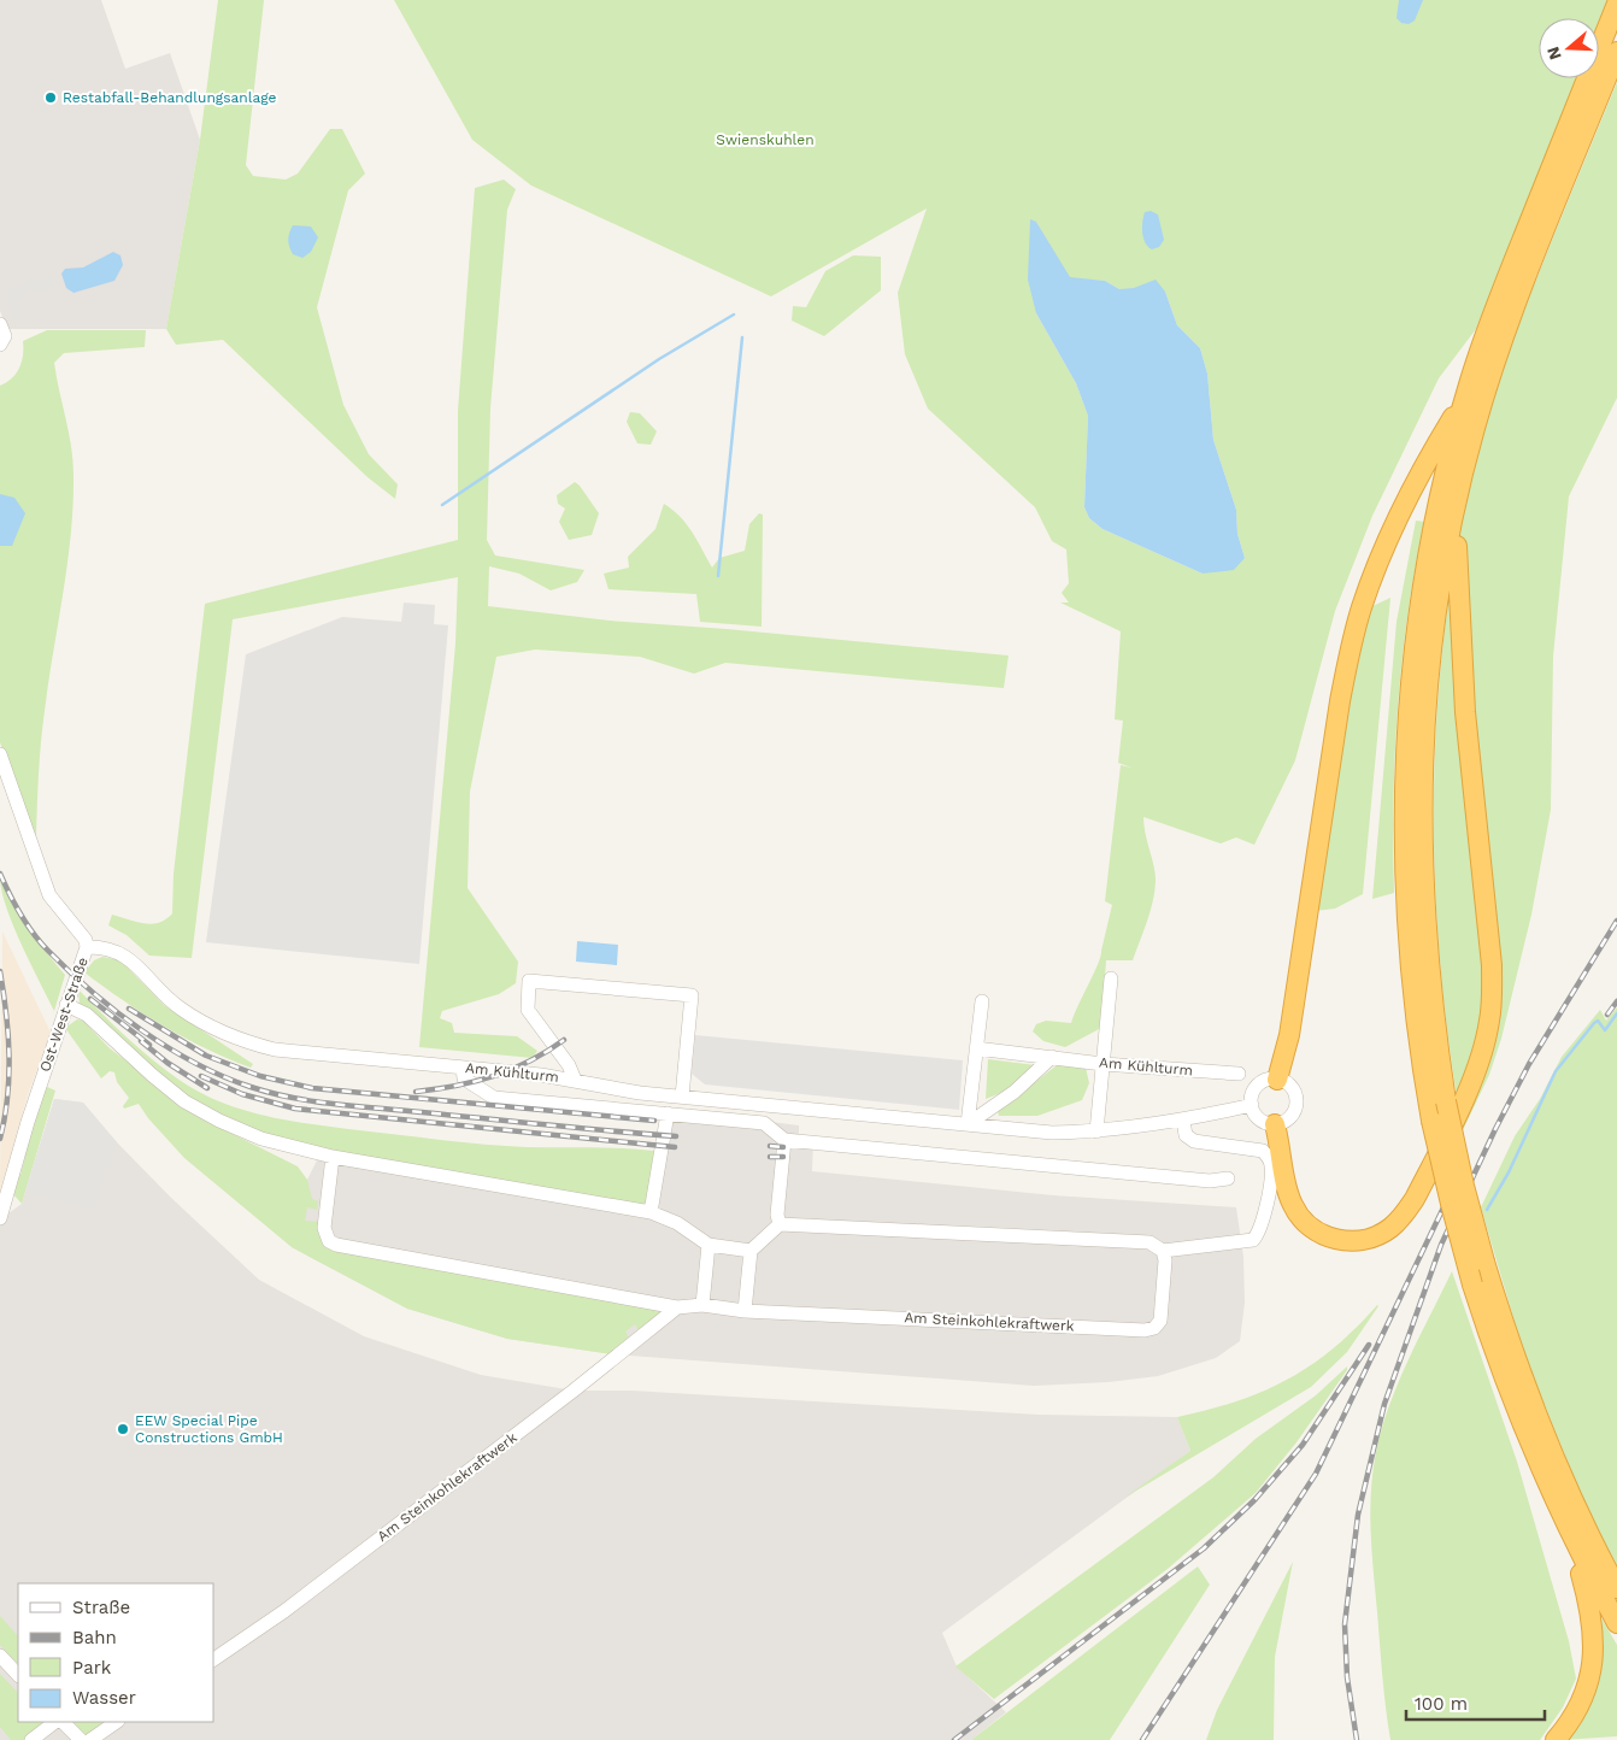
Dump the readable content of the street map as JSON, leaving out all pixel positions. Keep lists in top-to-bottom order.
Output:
{
  "streets": {
    "street": ["Ost-West-Straße", "Am Kühlturm", "Am Steinkohlekraftwerk"]
  },
  "crossings": [
    ["Ost-West-Straße", "Am Kühlturm"]
  ],
  "parks": ["Swienskuhlen"],
  "places": ["Restabfall-Behandlungsanlage", "EEW Special Pipe Constructions GmbH"],
  "legend": [
    "Straße",
    "Bahn",
    "Park",
    "Wasser"
  ],
  "scale_bar": "100 m",
  "north": "left"
}
